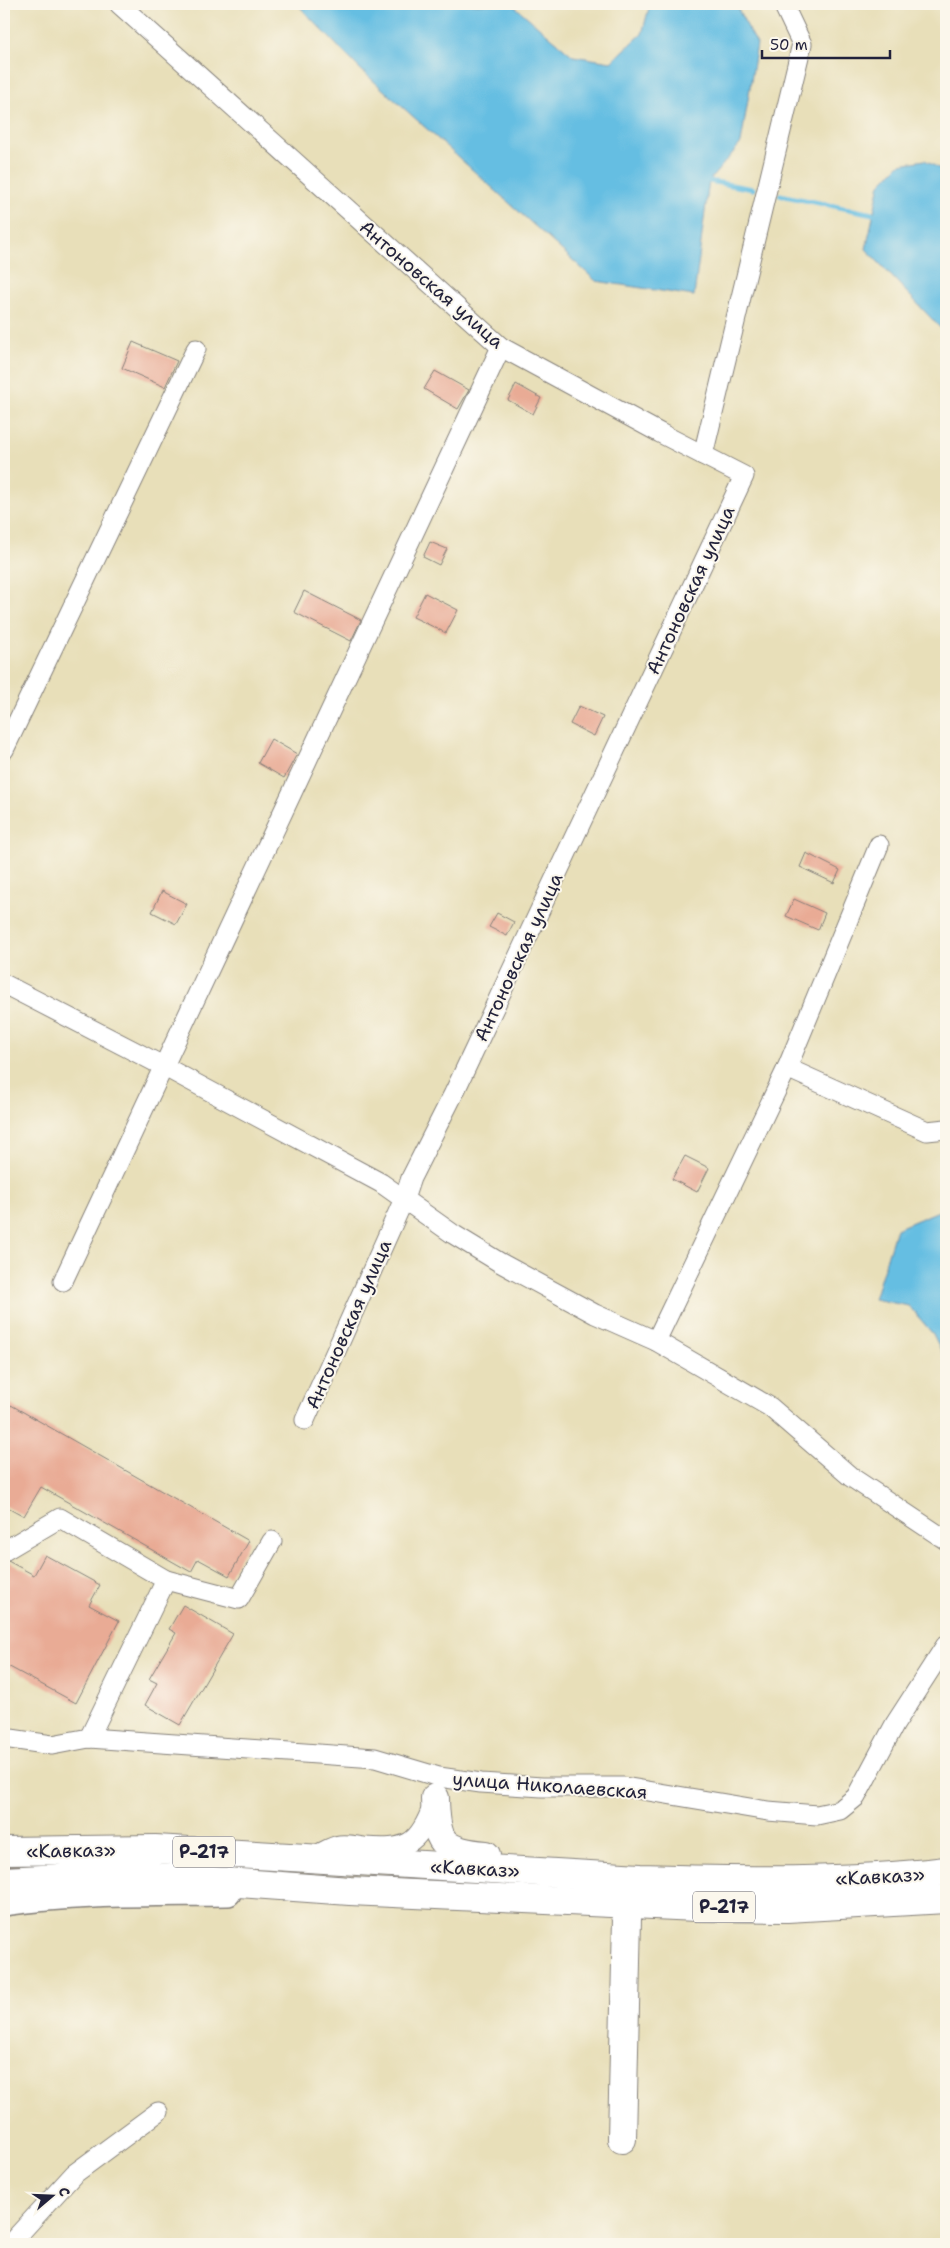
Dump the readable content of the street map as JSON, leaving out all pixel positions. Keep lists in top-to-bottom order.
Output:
{
  "streets": {
    "highway": ["«Кавказ»", "Р-217"],
    "street": ["Антоновская улица", "улица Николаевская"]
  },
  "scale_bar": "50 m",
  "north": "right"
}
